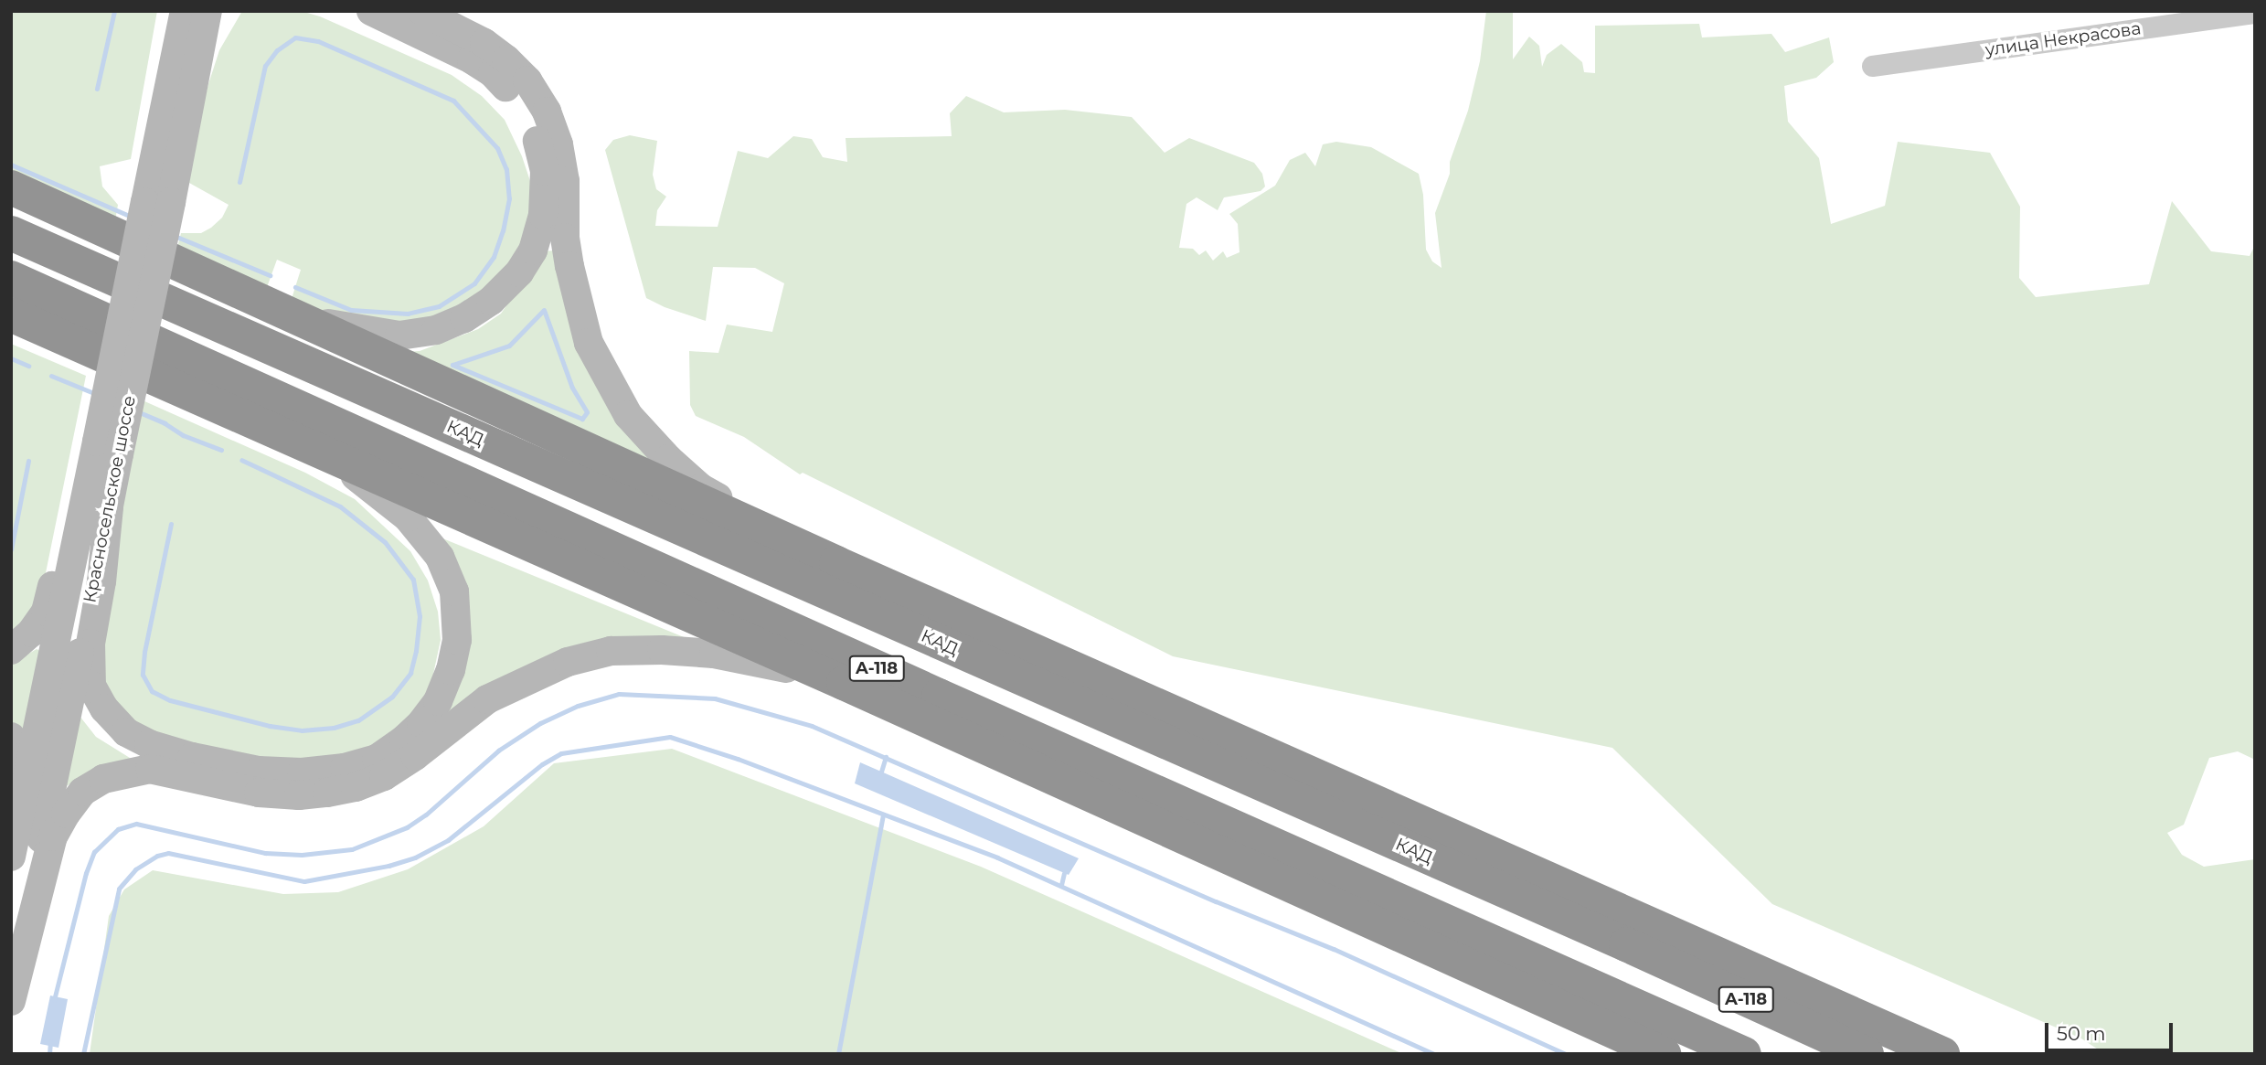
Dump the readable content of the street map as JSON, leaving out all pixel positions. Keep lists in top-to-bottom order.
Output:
{
  "streets": {
    "highway": ["КАД", "А-118"],
    "main road": ["Красносельское шоссе"],
    "street": ["улица Некрасова"]
  },
  "scale_bar": "50 m"
}
